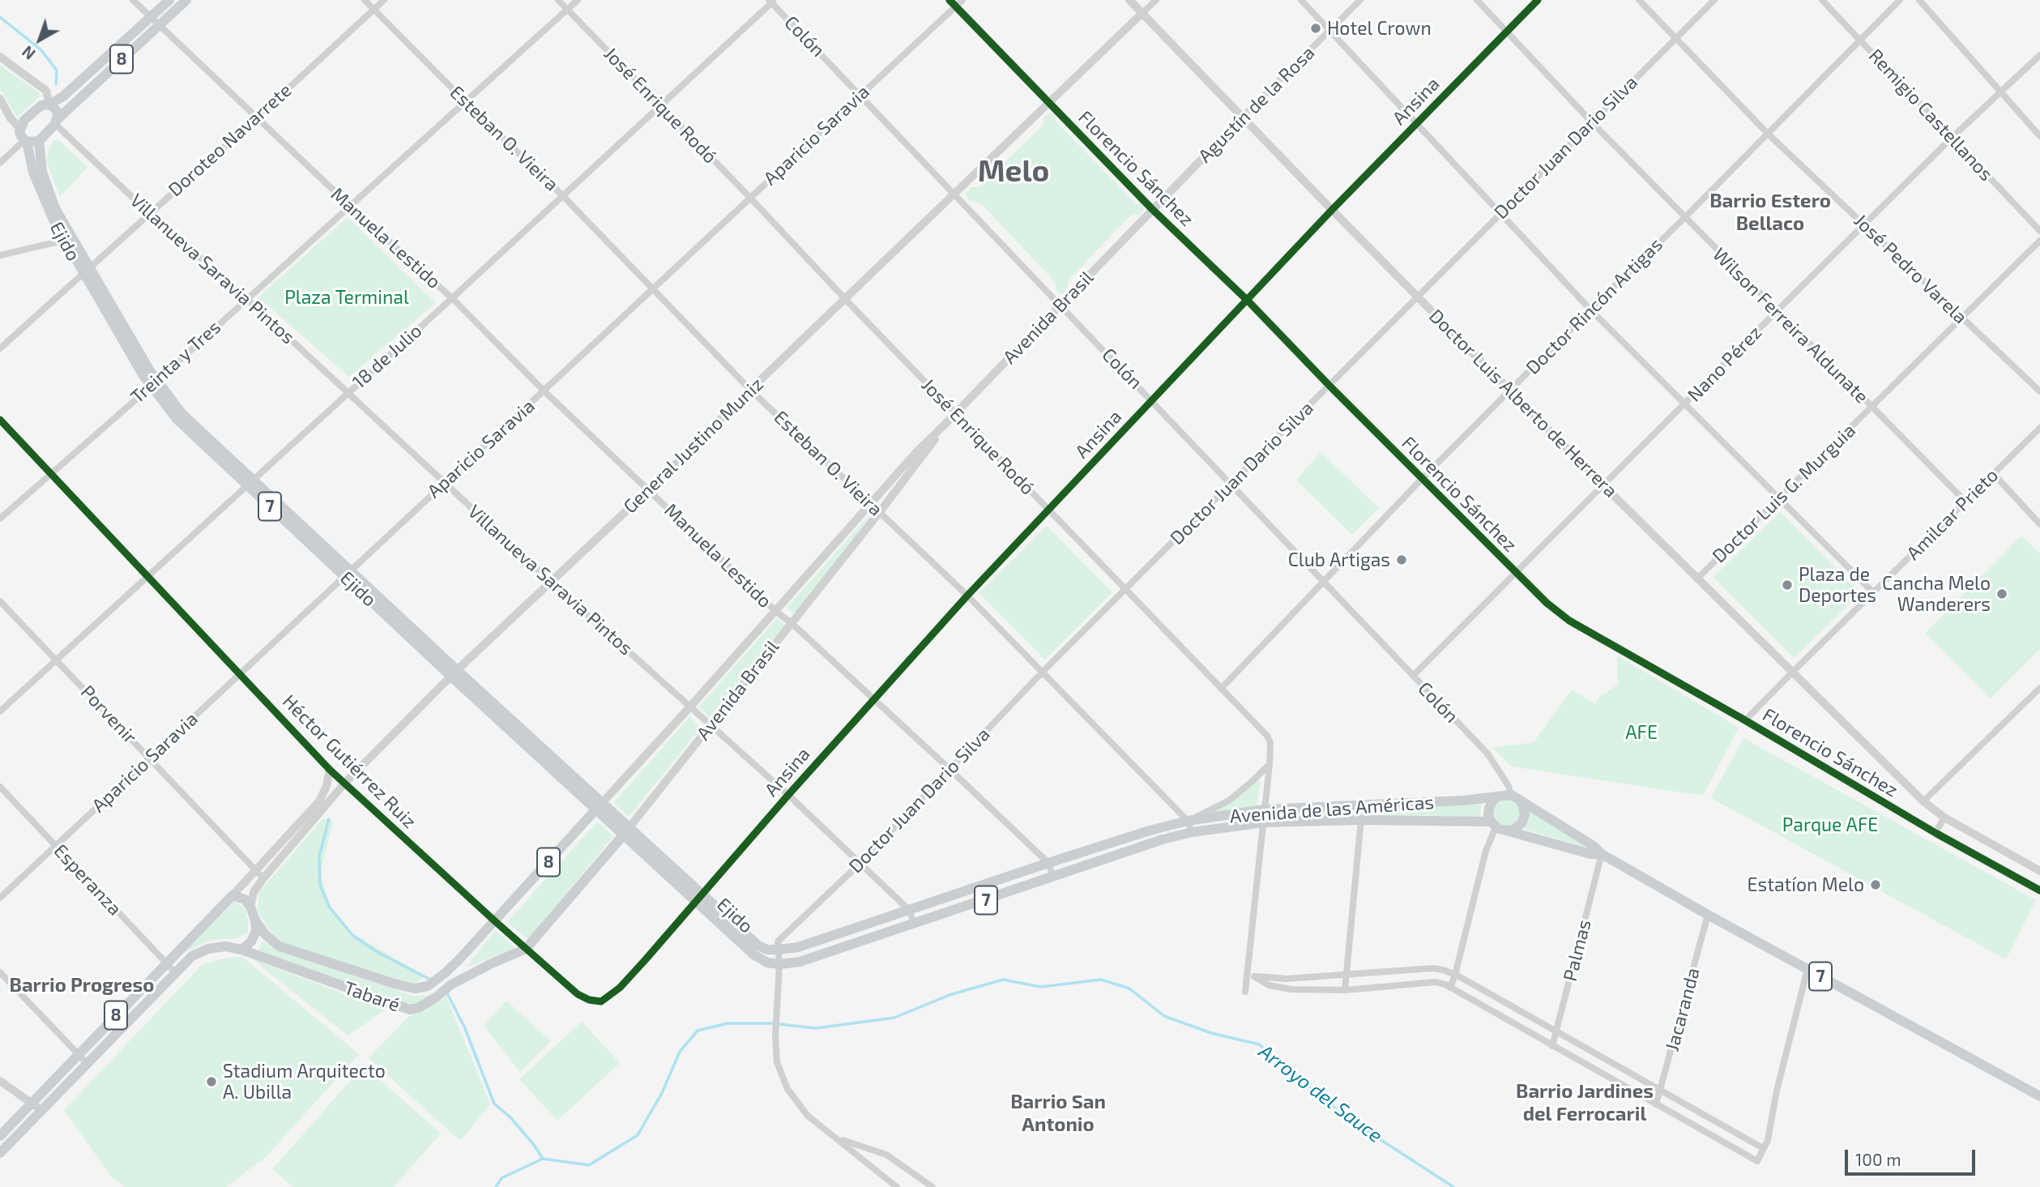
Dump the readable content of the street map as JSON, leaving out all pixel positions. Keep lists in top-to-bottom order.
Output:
{
  "streets": {
    "main road": [
      "8",
      "Ejido",
      "Avenida Brasil",
      "7",
      "Avenida de las Américas",
      "Tabaré"
    ],
    "street": [
      "Colón",
      "Ansina",
      "Agustín de la Rosa",
      "José Enrique Rodó",
      "Remigio Castellanos",
      "Aparicio Saravia",
      "Esteban O. Vieira",
      "Doroteo Navarrete",
      "Doctor Juan Dario Silva",
      "Florencio Sánchez",
      "Manuela Lestido",
      "Villanueva Saravia Pintos",
      "José Pedro Varela",
      "Doctor Rincón Artigas",
      "Wilson Ferreira Aldunate",
      "18 de Julio",
      "Treinta y Tres",
      "Nano Pérez",
      "Doctor Luis Alberto de Herrera",
      "General Justino Muniz",
      "Doctor Luis G. Murguia",
      "Amilcar Prieto",
      "Porvenir",
      "Héctor Gutiérrez Ruiz",
      "Esperanza",
      "Palmas",
      "Jacaranda"
    ]
  },
  "crossings": [
    ["Colón", "Ansina"],
    ["Colón", "Aparicio Saravia"],
    ["Colón", "Doctor Juan Dario Silva"],
    ["Colón", "Doctor Rincón Artigas"],
    ["Colón", "Avenida Brasil"],
    ["Colón", "18 de Julio"],
    ["Colón", "Nano Pérez"],
    ["Colón", "General Justino Muniz"],
    ["Colón", "Avenida de las Américas"],
    ["8", "Manuela Lestido"],
    ["8", "Villanueva Saravia Pintos"],
    ["8", "General Justino Muniz"],
    ["8", "Esperanza"],
    ["8", "Tabaré"],
    ["Ansina", "José Enrique Rodó"],
    ["Ansina", "Esteban O. Vieira"],
    ["Ansina", "Florencio Sánchez"],
    ["Ansina", "Manuela Lestido"],
    ["Ansina", "Ejido"],
    ["Ansina", "Villanueva Saravia Pintos"],
    ["Ansina", "Wilson Ferreira Aldunate"],
    ["Ansina", "Doctor Luis Alberto de Herrera"],
    ["Ansina", "Héctor Gutiérrez Ruiz"],
    ["Agustín de la Rosa", "Florencio Sánchez"],
    ["Agustín de la Rosa", "Avenida Brasil"],
    ["Agustín de la Rosa", "Doctor Luis Alberto de Herrera"],
    ["José Enrique Rodó", "Aparicio Saravia"],
    ["José Enrique Rodó", "Doctor Juan Dario Silva"],
    ["José Enrique Rodó", "Doctor Rincón Artigas"],
    ["José Enrique Rodó", "Avenida Brasil"],
    ["José Enrique Rodó", "18 de Julio"],
    ["José Enrique Rodó", "Treinta y Tres"],
    ["José Enrique Rodó", "General Justino Muniz"],
    ["José Enrique Rodó", "Avenida de las Américas"],
    ["Remigio Castellanos", "Doctor Rincón Artigas"],
    ["Remigio Castellanos", "Nano Pérez"],
    ["Aparicio Saravia", "Esteban O. Vieira"],
    ["Aparicio Saravia", "Florencio Sánchez"],
    ["Aparicio Saravia", "Manuela Lestido"],
    ["Aparicio Saravia", "Ejido"],
    ["Aparicio Saravia", "Villanueva Saravia Pintos"],
    ["Aparicio Saravia", "Porvenir"],
    ["Aparicio Saravia", "Héctor Gutiérrez Ruiz"],
    ["Aparicio Saravia", "Esperanza"],
    ["Esteban O. Vieira", "Doroteo Navarrete"],
    ["Esteban O. Vieira", "Doctor Juan Dario Silva"],
    ["Esteban O. Vieira", "Avenida Brasil"],
    ["Esteban O. Vieira", "18 de Julio"],
    ["Esteban O. Vieira", "Treinta y Tres"],
    ["Esteban O. Vieira", "General Justino Muniz"],
    ["Esteban O. Vieira", "Avenida de las Américas"],
    ["Doroteo Navarrete", "Manuela Lestido"],
    ["Doroteo Navarrete", "Ejido"],
    ["Doroteo Navarrete", "Villanueva Saravia Pintos"],
    ["Doctor Juan Dario Silva", "Florencio Sánchez"],
    ["Doctor Juan Dario Silva", "Manuela Lestido"],
    ["Doctor Juan Dario Silva", "Ejido"],
    ["Doctor Juan Dario Silva", "Villanueva Saravia Pintos"],
    ["Doctor Juan Dario Silva", "José Pedro Varela"],
    ["Doctor Juan Dario Silva", "Wilson Ferreira Aldunate"],
    ["Doctor Juan Dario Silva", "Doctor Luis Alberto de Herrera"],
    ["Doctor Juan Dario Silva", "Avenida de las Américas"],
    ["Florencio Sánchez", "Doctor Rincón Artigas"],
    ["Florencio Sánchez", "Avenida Brasil"],
    ["Florencio Sánchez", "Nano Pérez"],
    ["Florencio Sánchez", "General Justino Muniz"],
    ["Florencio Sánchez", "Amilcar Prieto"],
    ["Manuela Lestido", "Avenida Brasil"],
    ["Manuela Lestido", "18 de Julio"],
    ["Manuela Lestido", "Treinta y Tres"],
    ["Manuela Lestido", "General Justino Muniz"],
    ["Manuela Lestido", "Avenida de las Américas"],
    ["Ejido", "Avenida Brasil"],
    ["Ejido", "18 de Julio"],
    ["Ejido", "Treinta y Tres"],
    ["Ejido", "General Justino Muniz"],
    ["Ejido", "Héctor Gutiérrez Ruiz"],
    ["Ejido", "Avenida de las Américas"],
    ["Villanueva Saravia Pintos", "Avenida Brasil"],
    ["Villanueva Saravia Pintos", "18 de Julio"],
    ["Villanueva Saravia Pintos", "Treinta y Tres"],
    ["Villanueva Saravia Pintos", "General Justino Muniz"],
    ["Villanueva Saravia Pintos", "Avenida de las Américas"],
    ["José Pedro Varela", "Doctor Rincón Artigas"],
    ["José Pedro Varela", "Nano Pérez"],
    ["José Pedro Varela", "Doctor Luis G. Murguia"],
    ["Doctor Rincón Artigas", "Wilson Ferreira Aldunate"],
    ["Doctor Rincón Artigas", "Doctor Luis Alberto de Herrera"],
    ["Avenida Brasil", "Héctor Gutiérrez Ruiz"],
    ["Avenida Brasil", "Tabaré"],
    ["Wilson Ferreira Aldunate", "Nano Pérez"],
    ["Wilson Ferreira Aldunate", "Doctor Luis G. Murguia"],
    ["Wilson Ferreira Aldunate", "Amilcar Prieto"],
    ["18 de Julio", "Porvenir"],
    ["18 de Julio", "Héctor Gutiérrez Ruiz"],
    ["Treinta y Tres", "Héctor Gutiérrez Ruiz"],
    ["Nano Pérez", "Doctor Luis Alberto de Herrera"],
    ["Doctor Luis Alberto de Herrera", "General Justino Muniz"],
    ["Doctor Luis Alberto de Herrera", "Doctor Luis G. Murguia"],
    ["Doctor Luis Alberto de Herrera", "Amilcar Prieto"],
    ["General Justino Muniz", "Porvenir"],
    ["General Justino Muniz", "Héctor Gutiérrez Ruiz"],
    ["Héctor Gutiérrez Ruiz", "Tabaré"],
    ["Avenida de las Américas", "Palmas"],
    ["Avenida de las Américas", "Jacaranda"]
  ],
  "districts": [
    "Melo",
    "Barrio Estero Bellaco",
    "Barrio Progreso",
    "Barrio Jardines del Ferrocaril",
    "Barrio San Antonio"
  ],
  "water": ["Arroyo del Sauce"],
  "parks": ["Plaza Terminal", "AFE", "Parque AFE"],
  "places": [
    "Hotel Crown",
    "Club Artigas",
    "Plaza de Deportes",
    "Cancha Melo Wanderers",
    "Estatíon Melo",
    "Stadium Arquitecto A. Ubilla"
  ],
  "scale_bar": "100 m",
  "north": "bottom left"
}
